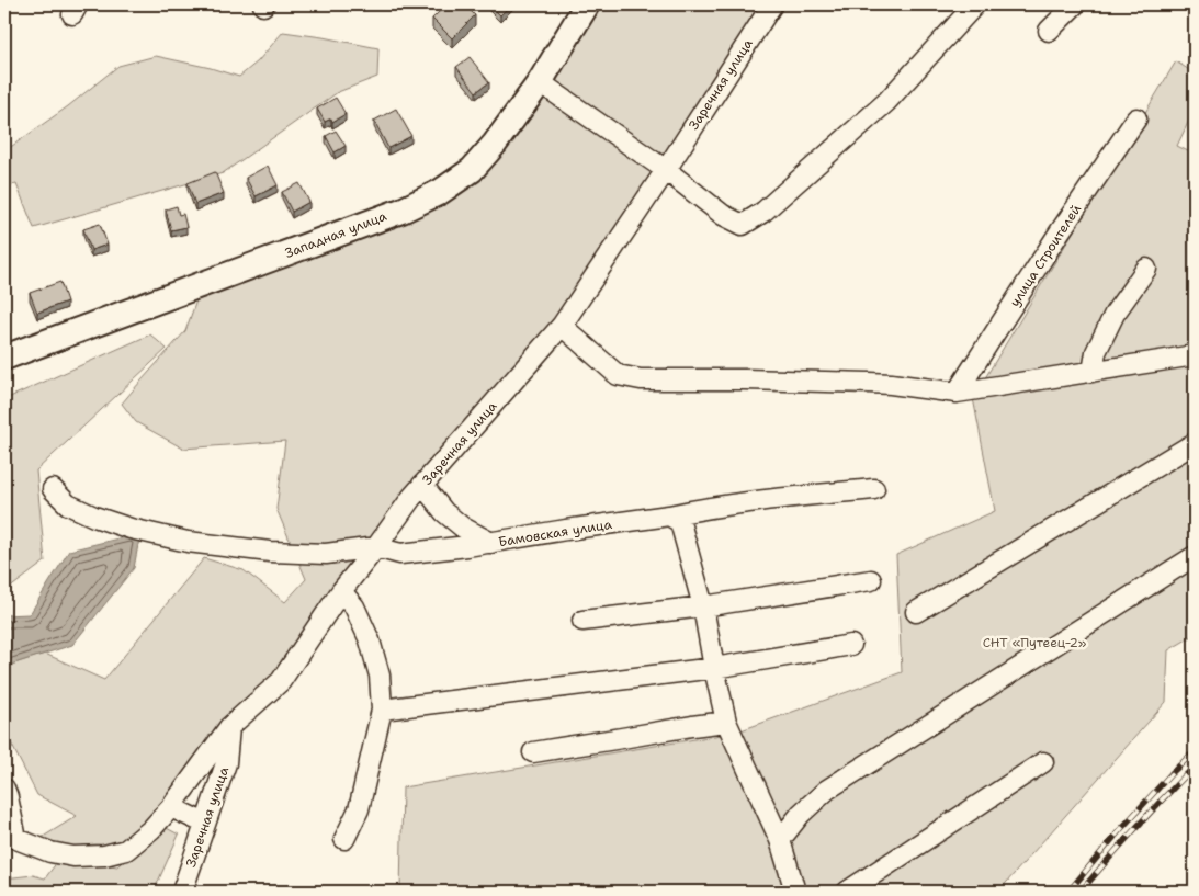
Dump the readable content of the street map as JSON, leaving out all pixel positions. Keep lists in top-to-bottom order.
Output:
{
  "streets": {
    "main road": ["Западная улица"],
    "street": ["Заречная улица", "улица Строителей", "Бамовская улица"]
  },
  "crossings": [
    ["Заречная улица", "Бамовская улица"]
  ],
  "parks": ["СНТ «Путеец-2»"]
}
